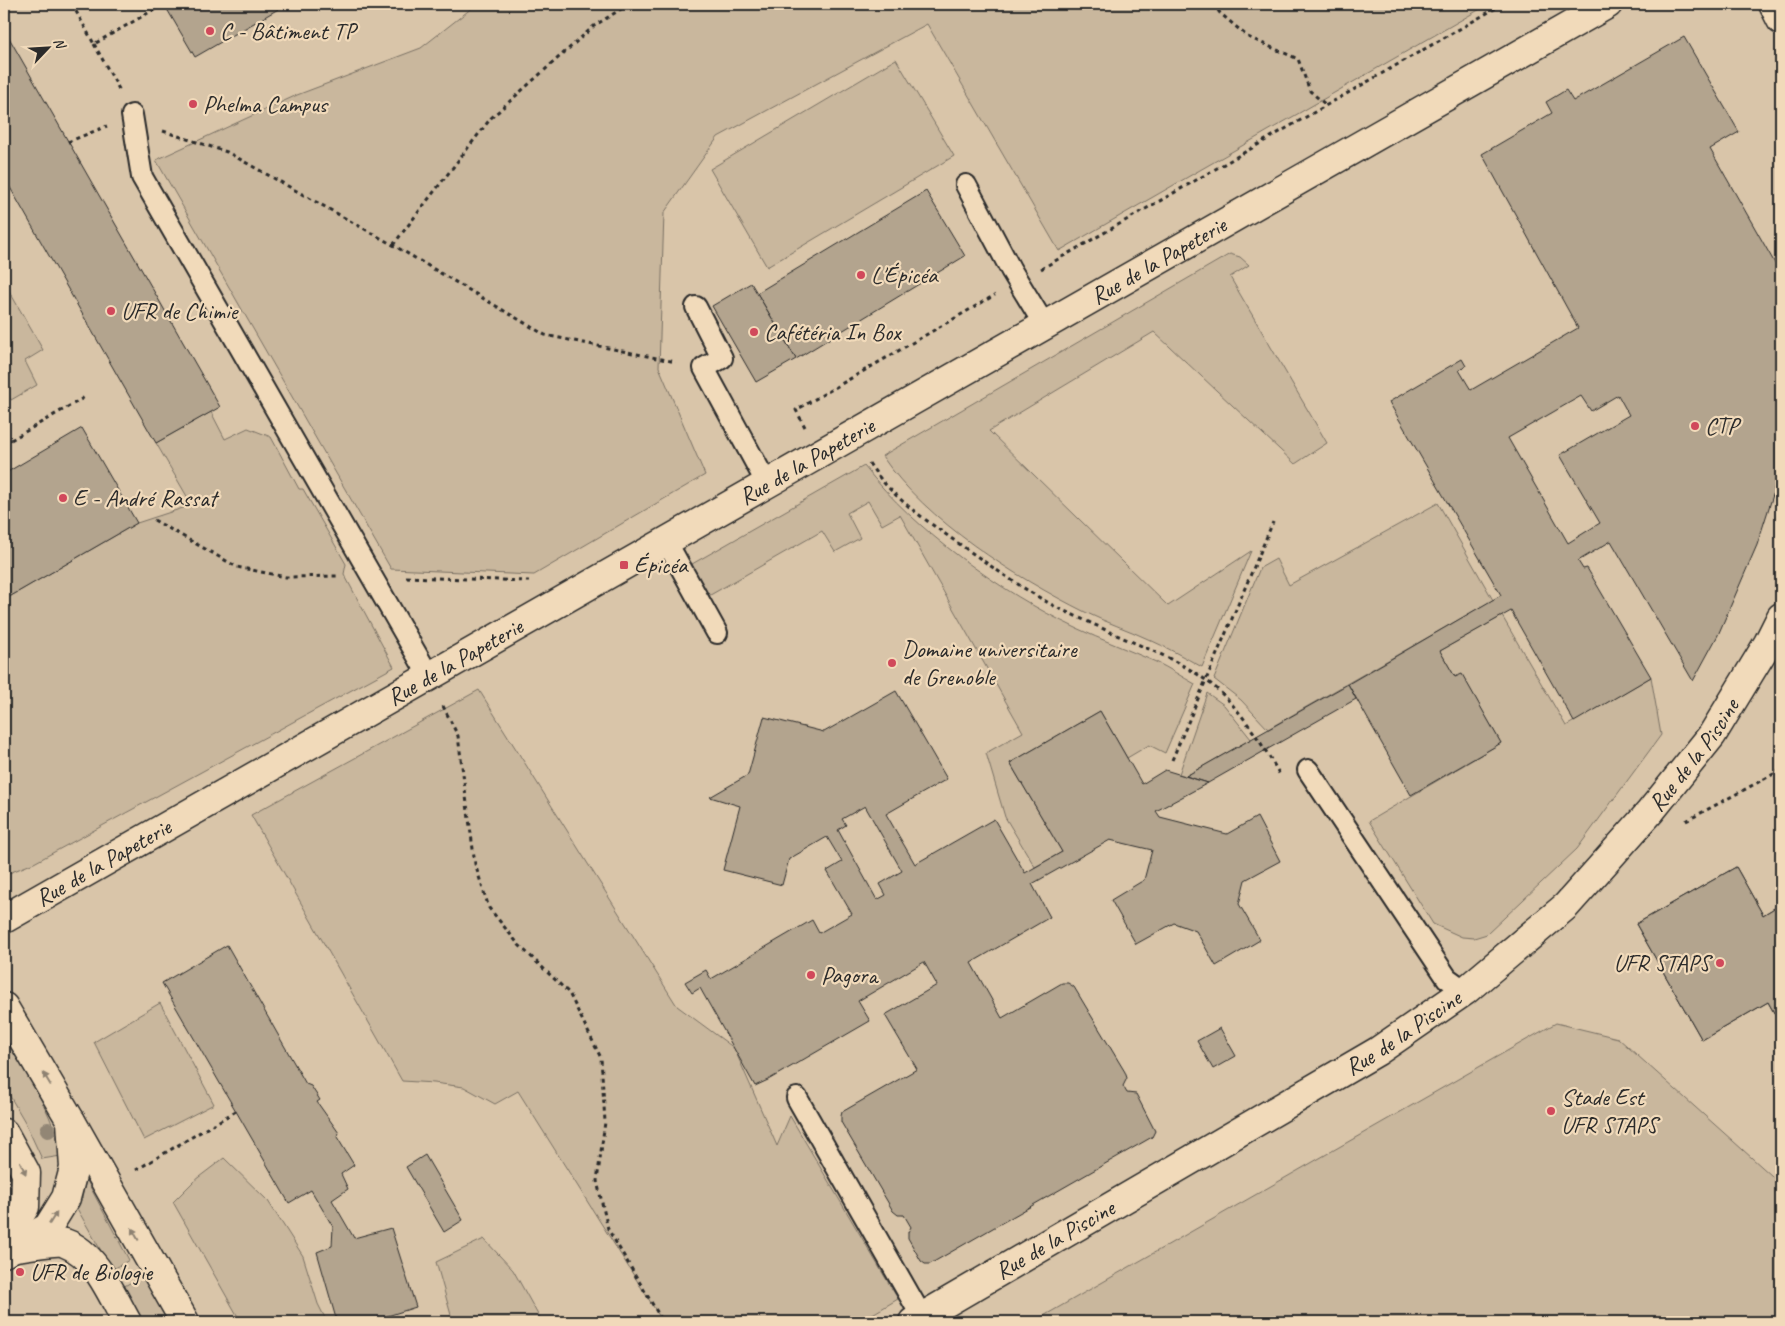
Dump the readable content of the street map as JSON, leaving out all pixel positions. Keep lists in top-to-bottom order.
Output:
{
  "streets": {
    "street": ["Rue de la Papeterie", "Rue de la Piscine"]
  },
  "places": {
    "other": [
      "C - Bâtiment TP",
      "Phelma Campus",
      "L'Épicéa",
      "UFR de Chimie",
      "Cafétéria In Box",
      "CTP",
      "E - André Rassat",
      "Domaine universitaire de Grenoble",
      "UFR STAPS",
      "Pagora",
      "Stade Est UFR STAPS",
      "UFR de Biologie"
    ],
    "transit": ["Épicéa"]
  },
  "north": "top right"
}
